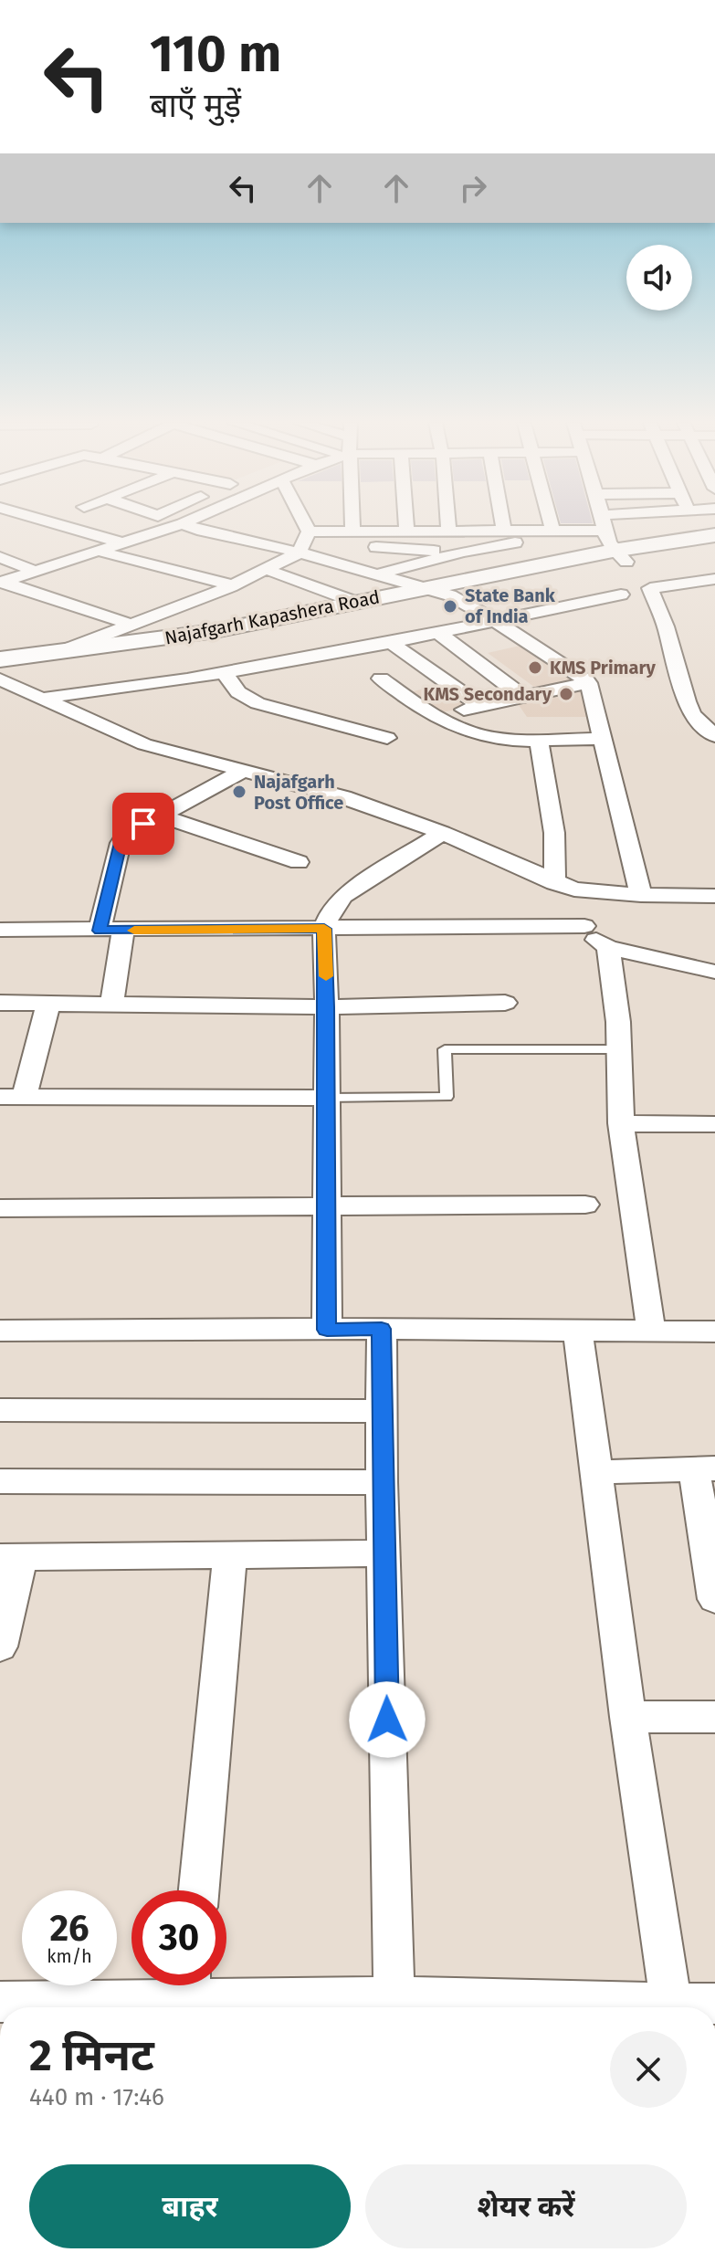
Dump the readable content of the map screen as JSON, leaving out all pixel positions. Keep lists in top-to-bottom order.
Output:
{
  "streets": {
    "main road": ["Najafgarh Kapashera Road"]
  },
  "places": [
    "State Bank of India",
    "KMS Primary",
    "KMS Secondary",
    "Najafgarh Post Office"
  ],
  "page": {
    "turn": ["110 m", "बाएँ मुड़ें"],
    "speed": "26 km/h",
    "limit": "30",
    "heading": ["2 मिनट", "440 m · 17:46"],
    "buttons": ["बाहर", "शेयर करें"]
  }
}
